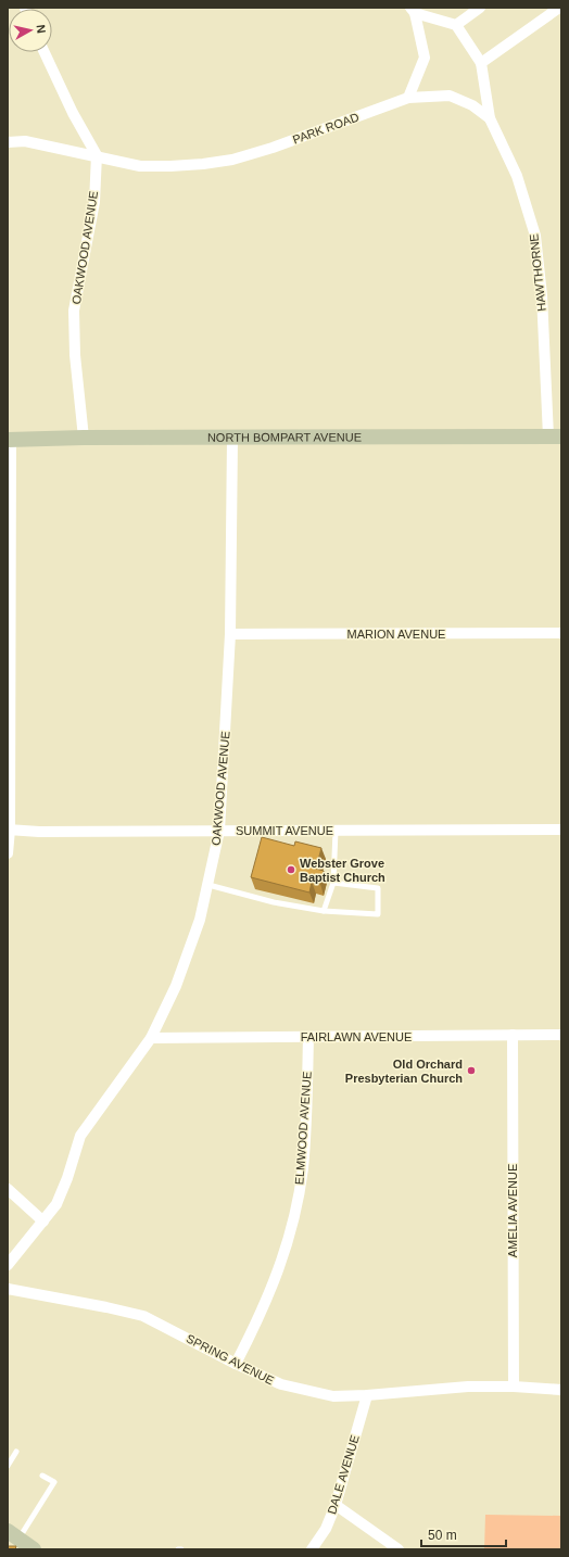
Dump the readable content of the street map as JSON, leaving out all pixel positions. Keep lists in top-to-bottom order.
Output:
{
  "streets": {
    "street": [
      "PARK ROAD",
      "OAKWOOD AVENUE",
      "HAWTHORNE",
      "NORTH BOMPART AVENUE",
      "MARION AVENUE",
      "SUMMIT AVENUE",
      "FAIRLAWN AVENUE",
      "ELMWOOD AVENUE",
      "AMELIA AVENUE",
      "SPRING AVENUE",
      "DALE AVENUE"
    ]
  },
  "crossings": [
    ["PARK ROAD", "OAKWOOD AVENUE"],
    ["PARK ROAD", "HAWTHORNE"],
    ["OAKWOOD AVENUE", "NORTH BOMPART AVENUE"],
    ["OAKWOOD AVENUE", "MARION AVENUE"],
    ["OAKWOOD AVENUE", "SUMMIT AVENUE"],
    ["OAKWOOD AVENUE", "FAIRLAWN AVENUE"],
    ["HAWTHORNE", "NORTH BOMPART AVENUE"],
    ["FAIRLAWN AVENUE", "ELMWOOD AVENUE"],
    ["FAIRLAWN AVENUE", "AMELIA AVENUE"],
    ["ELMWOOD AVENUE", "SPRING AVENUE"],
    ["AMELIA AVENUE", "SPRING AVENUE"],
    ["SPRING AVENUE", "DALE AVENUE"]
  ],
  "places": ["Webster Grove Baptist Church", "Old Orchard Presbyterian Church"],
  "scale_bar": "50 m",
  "north": "right"
}
